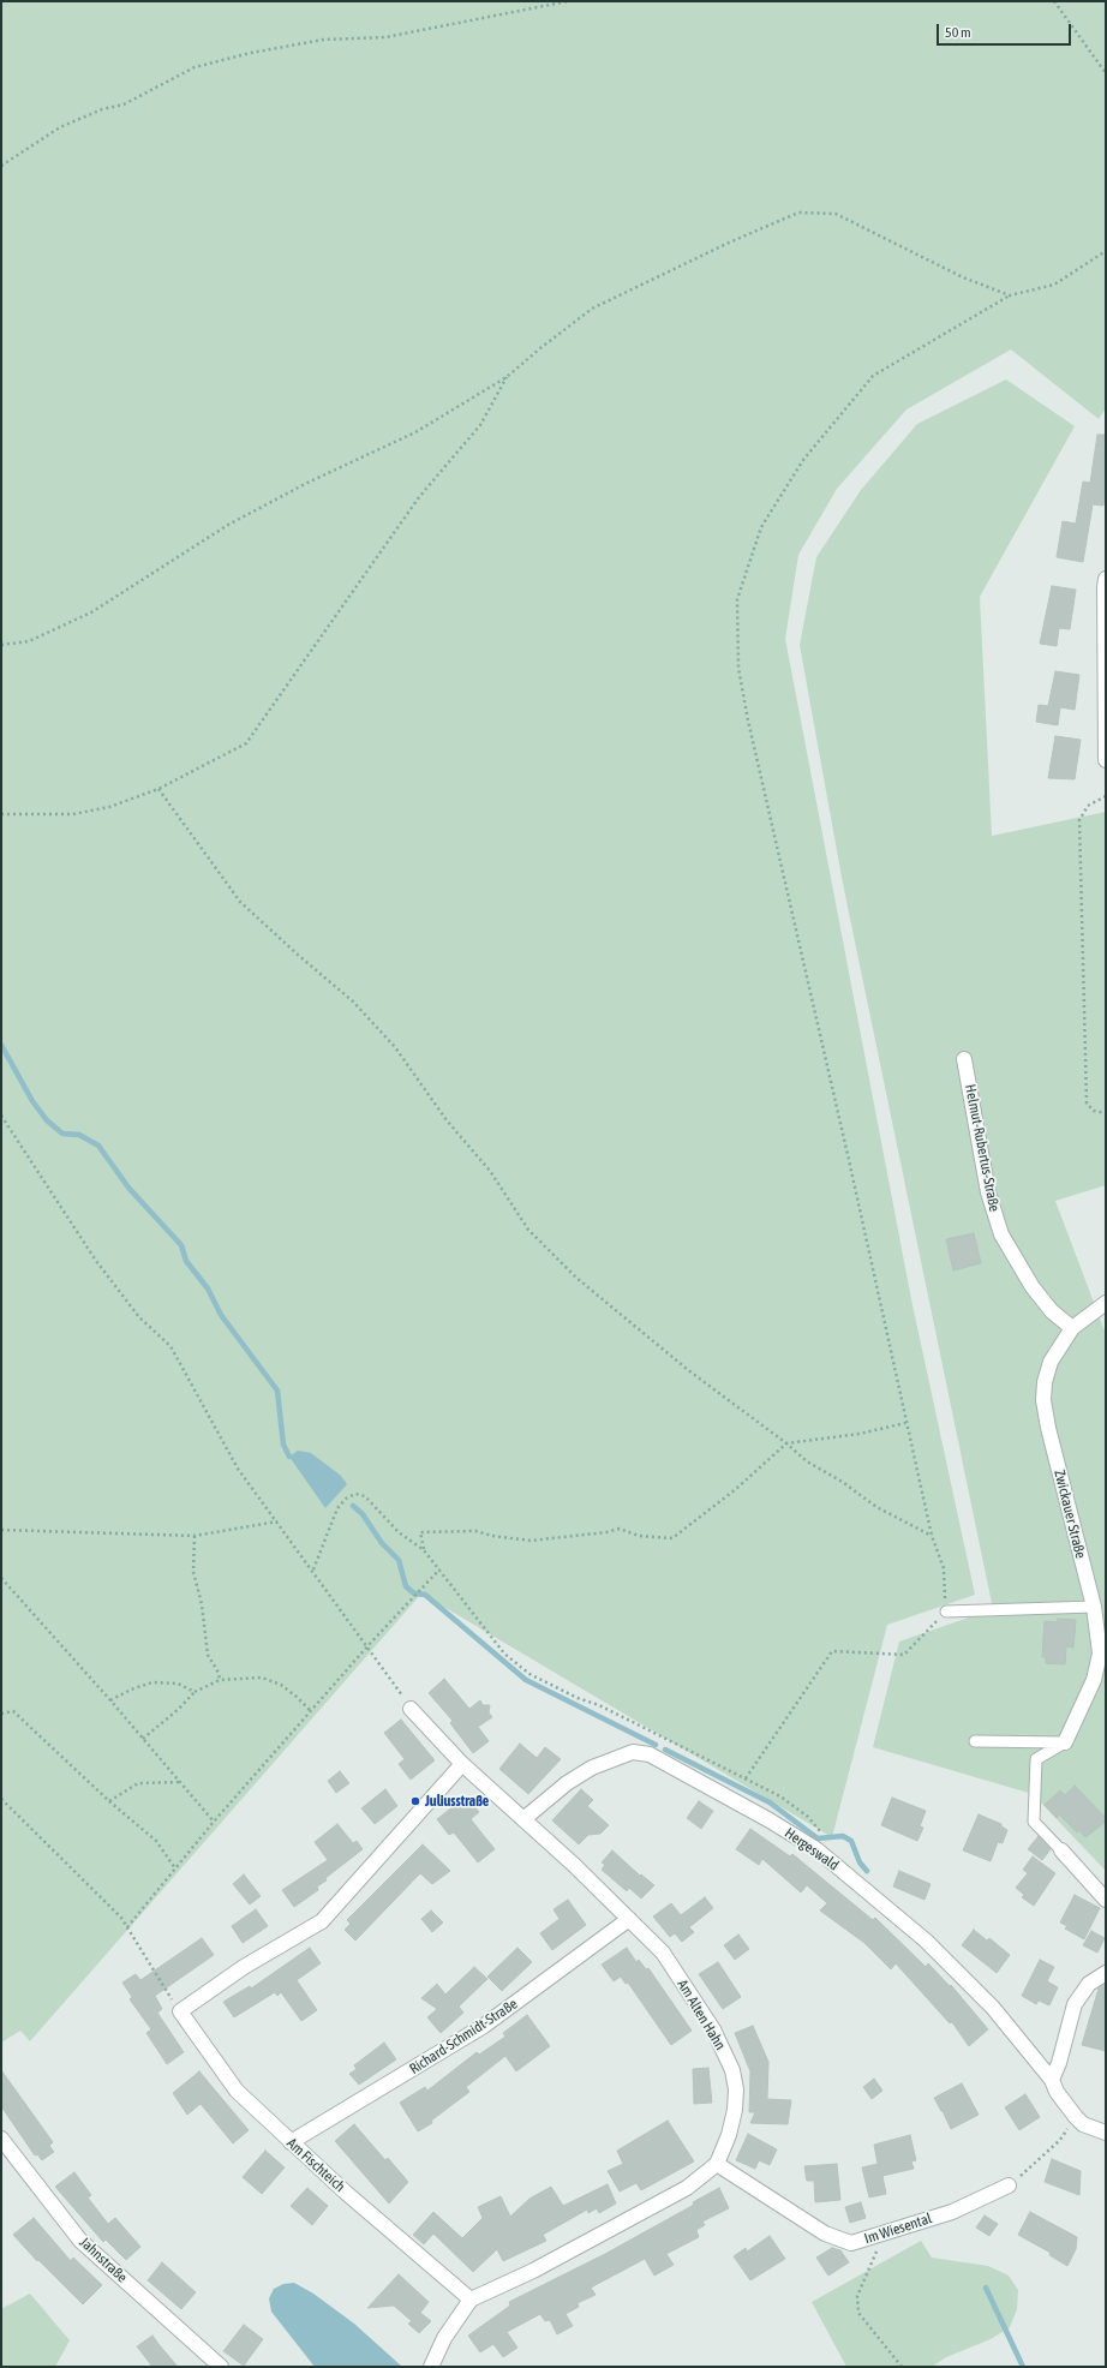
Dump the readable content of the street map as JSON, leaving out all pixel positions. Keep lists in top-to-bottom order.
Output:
{
  "streets": {
    "street": [
      "Helmut-Rubertus-Straße",
      "Zwickauer Straße",
      "Hergeswald",
      "Am Alten Hahn",
      "Richard-Schmidt-Straße",
      "Am Fischteich",
      "Im Wiesental",
      "Jahnstraße"
    ]
  },
  "crossings": [
    ["Helmut-Rubertus-Straße", "Zwickauer Straße"],
    ["Hergeswald", "Am Alten Hahn"],
    ["Am Alten Hahn", "Richard-Schmidt-Straße"],
    ["Am Alten Hahn", "Am Fischteich"],
    ["Am Alten Hahn", "Im Wiesental"],
    ["Richard-Schmidt-Straße", "Am Fischteich"]
  ],
  "places": ["Juliusstraße"],
  "scale_bar": "50 m"
}
